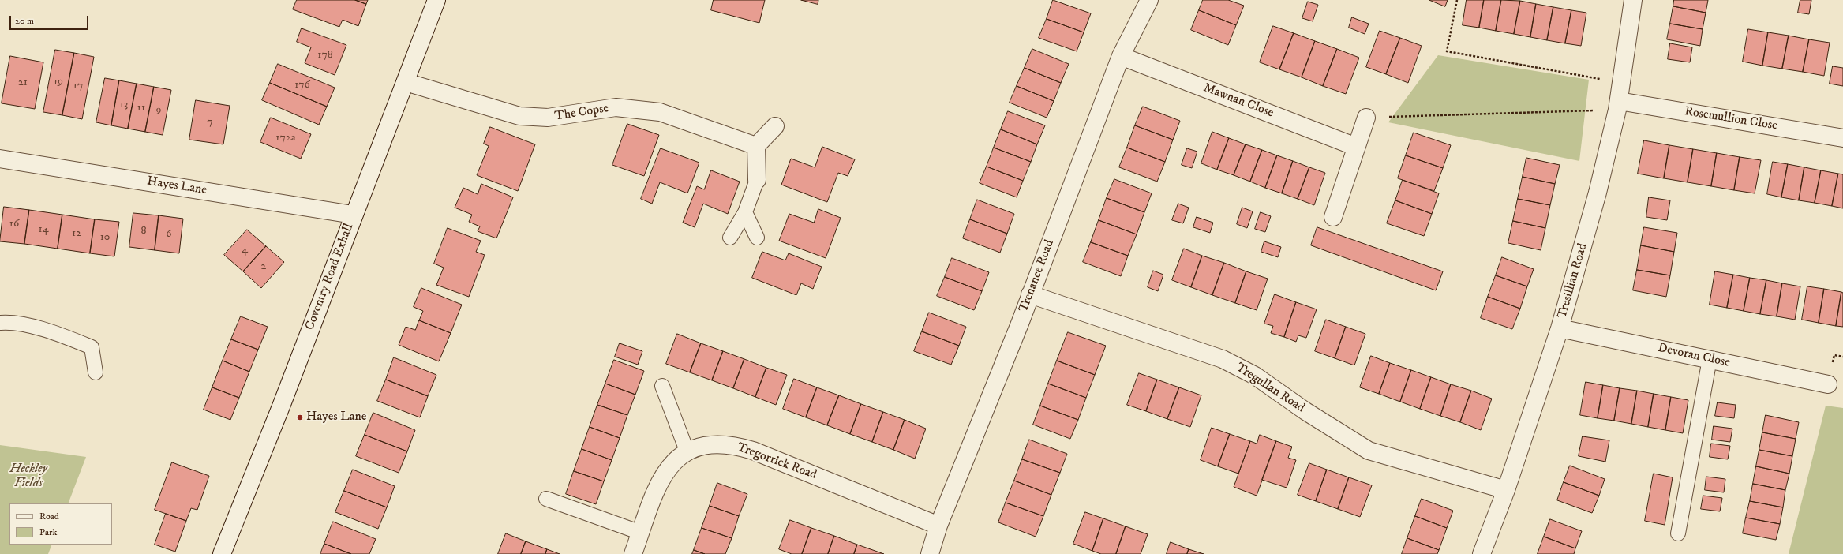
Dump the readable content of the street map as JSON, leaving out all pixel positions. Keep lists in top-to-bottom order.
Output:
{
  "streets": {
    "street": [
      "Mawnan Close",
      "The Copse",
      "Rosemullion Close",
      "Hayes Lane",
      "Trenance Road",
      "Coventry Road Exhall",
      "Tresillian Road",
      "Devoran Close",
      "Tregullan Road",
      "Tregorrick Road"
    ]
  },
  "crossings": [
    ["Mawnan Close", "Trenance Road"],
    ["The Copse", "Coventry Road Exhall"],
    ["Rosemullion Close", "Tresillian Road"],
    ["Hayes Lane", "Coventry Road Exhall"],
    ["Trenance Road", "Tregullan Road"],
    ["Trenance Road", "Tregorrick Road"],
    ["Tresillian Road", "Devoran Close"],
    ["Tresillian Road", "Tregullan Road"]
  ],
  "parks": ["Heckley Fields"],
  "places": ["Hayes Lane"],
  "house_numbers": [
    "178",
    "19",
    "21",
    "176",
    "17",
    "13",
    "11",
    "9",
    "7",
    "172a",
    "16",
    "14",
    "8",
    "12",
    "6",
    "10",
    "4",
    "2"
  ],
  "legend": ["Road", "Park"],
  "scale_bar": "20 m"
}
